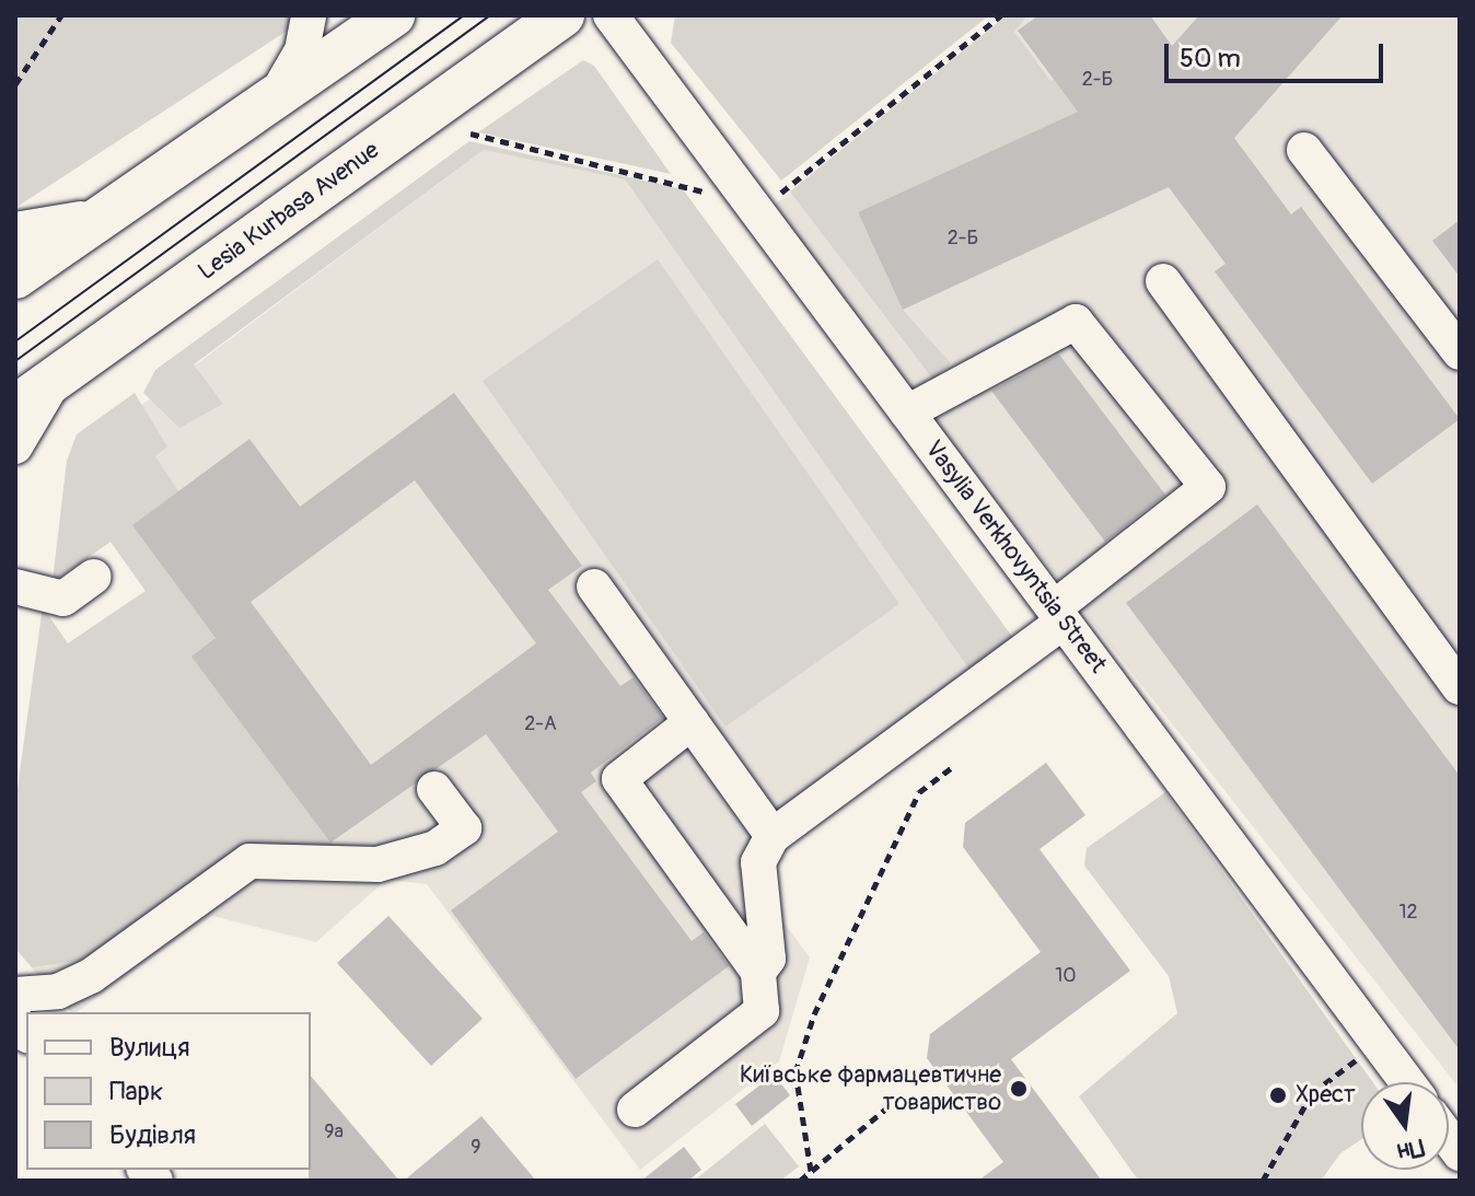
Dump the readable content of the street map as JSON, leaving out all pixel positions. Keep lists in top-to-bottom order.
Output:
{
  "streets": {
    "main road": ["Lesia Kurbasa Avenue"],
    "street": ["Vasylia Verkhovyntsia Street"]
  },
  "places": ["Київське фармацевтичне товариство", "Хрест"],
  "house_numbers": [
    "2-Б",
    "2-Б",
    "2-А",
    "12",
    "10",
    "9а",
    "9"
  ],
  "legend": ["Вулиця", "Парк", "Будівля"],
  "scale_bar": "50 m",
  "north": "bottom"
}
